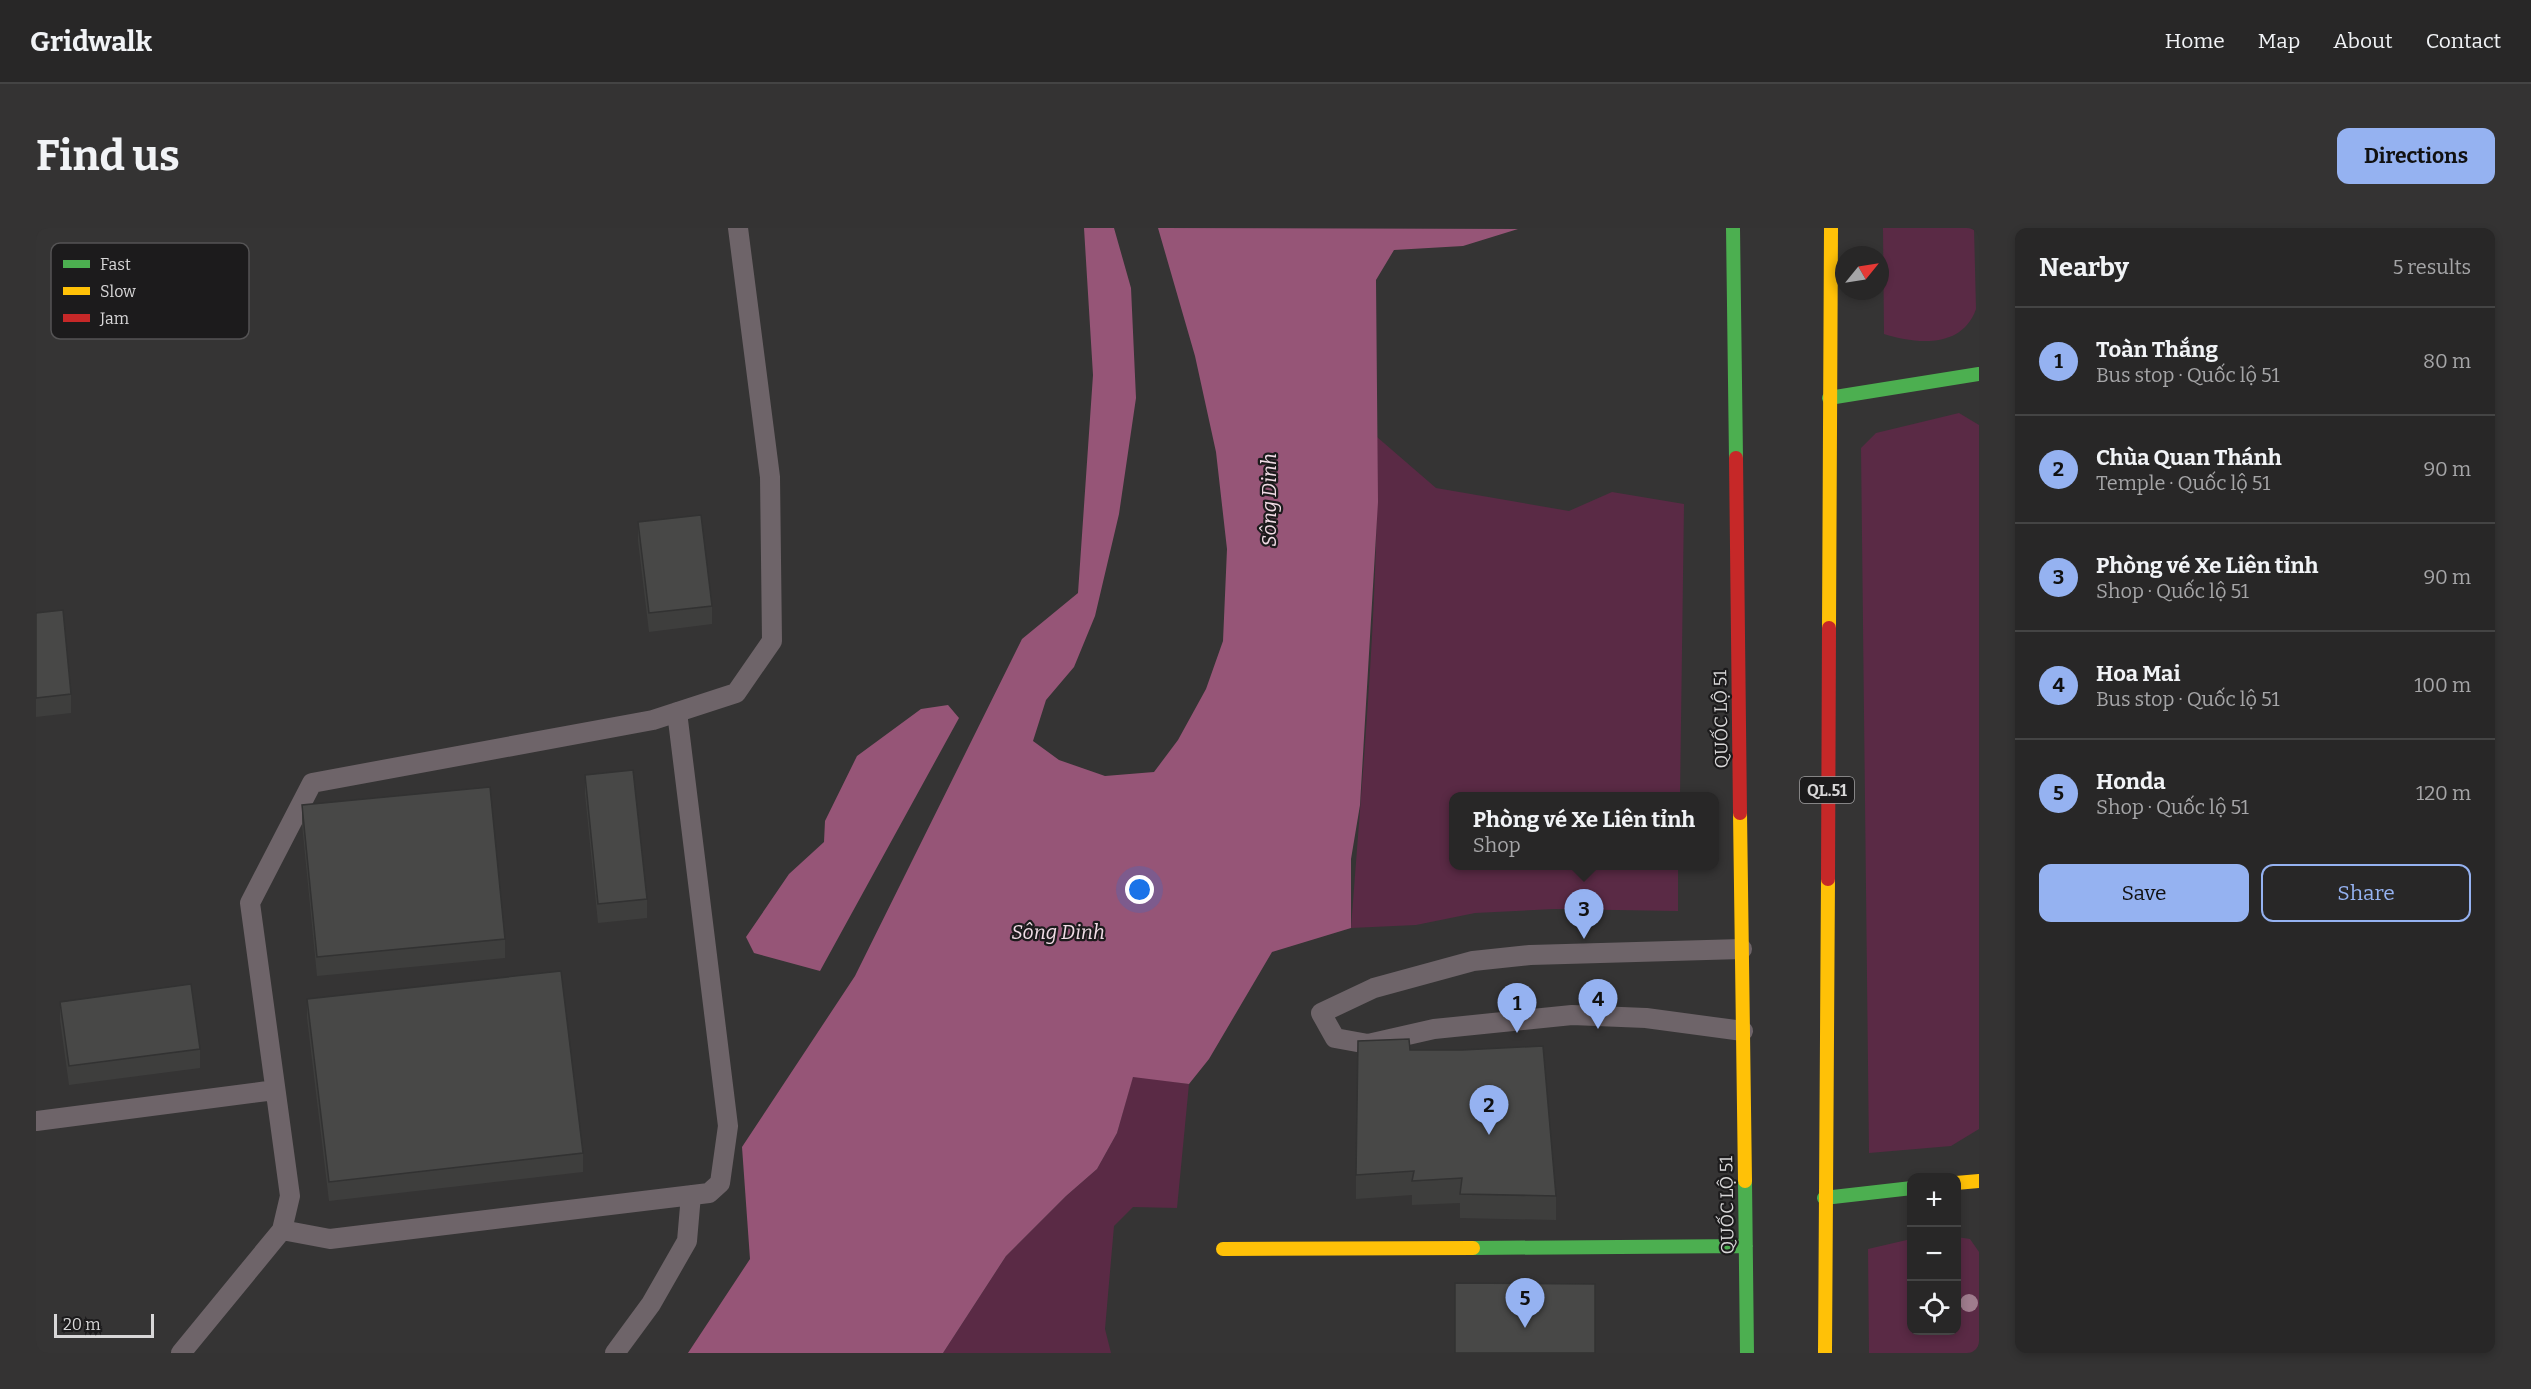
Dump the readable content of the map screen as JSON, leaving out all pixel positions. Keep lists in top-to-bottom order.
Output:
{
  "streets": {
    "main road": ["QUỐC LỘ 51", "QL.51"]
  },
  "water": ["Sông Dinh"],
  "legend": ["Fast", "Slow", "Jam"],
  "scale_bar": "20 m",
  "north": "top right",
  "page": {
    "header": "Gridwalk",
    "nav": [
      "Home",
      "Map",
      "About",
      "Contact"
    ],
    "buttons": [
      "Directions",
      ["Save", "Share"]
    ],
    "title": "Find us",
    "heading": ["Nearby", "5 results"],
    "list": [
      {
        "mark": "1",
        "name": "Toàn Thắng",
        "note": "Bus stop · Quốc lộ 51",
        "value": "80 m"
      },
      {
        "mark": "2",
        "name": "Chùa Quan Thánh",
        "note": "Temple · Quốc lộ 51",
        "value": "90 m"
      },
      {
        "mark": "3",
        "name": "Phòng vé Xe Liên tỉnh",
        "note": "Shop · Quốc lộ 51",
        "value": "90 m"
      },
      {
        "mark": "4",
        "name": "Hoa Mai",
        "note": "Bus stop · Quốc lộ 51",
        "value": "100 m"
      },
      {
        "mark": "5",
        "name": "Honda",
        "note": "Shop · Quốc lộ 51",
        "value": "120 m"
      }
    ],
    "popup": ["Phòng vé Xe Liên tỉnh", "Shop"],
    "pins": [
      "3",
      "4",
      "1",
      "2",
      "5"
    ],
    "map_buttons": ["+", "−"],
    "scale": "20 m"
  }
}
